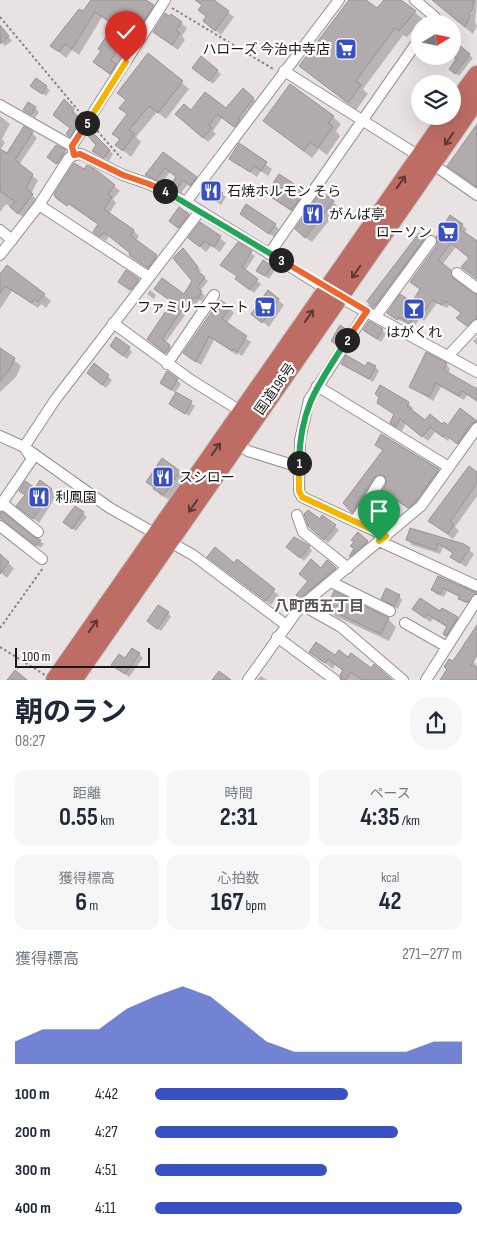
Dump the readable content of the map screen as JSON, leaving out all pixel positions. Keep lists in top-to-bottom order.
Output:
{
  "streets": {
    "highway": ["国道196号"]
  },
  "districts": ["八町西五丁目"],
  "places": {
    "supermarket": ["ハローズ 今治中寺店", "ローソン", "ファミリーマート"],
    "restaurant": [
      "石焼ホルモン そら",
      "がんば亭",
      "スシロー",
      "利鳳園"
    ],
    "bar": ["はがくれ"]
  },
  "scale_bar": "100 m",
  "north": "right",
  "page": {
    "pins": [
      "5",
      "4",
      "3",
      "2",
      "1"
    ],
    "scale": "100 m",
    "heading": ["朝のラン", "08:27"],
    "stats": [
      ["距離", "0.55 km"],
      ["時間", "2:31"],
      ["ペース", "4:35 /km"],
      ["獲得標高", "6 m"],
      ["心拍数", "167 bpm"],
      ["kcal", "42"]
    ],
    "chart": ["獲得標高", "271–277 m"],
    "list": [
      {
        "name": "100 m",
        "note": "4:42"
      },
      {
        "name": "200 m",
        "note": "4:27"
      },
      {
        "name": "300 m",
        "note": "4:51"
      },
      {
        "name": "400 m",
        "note": "4:11"
      }
    ]
  }
}
